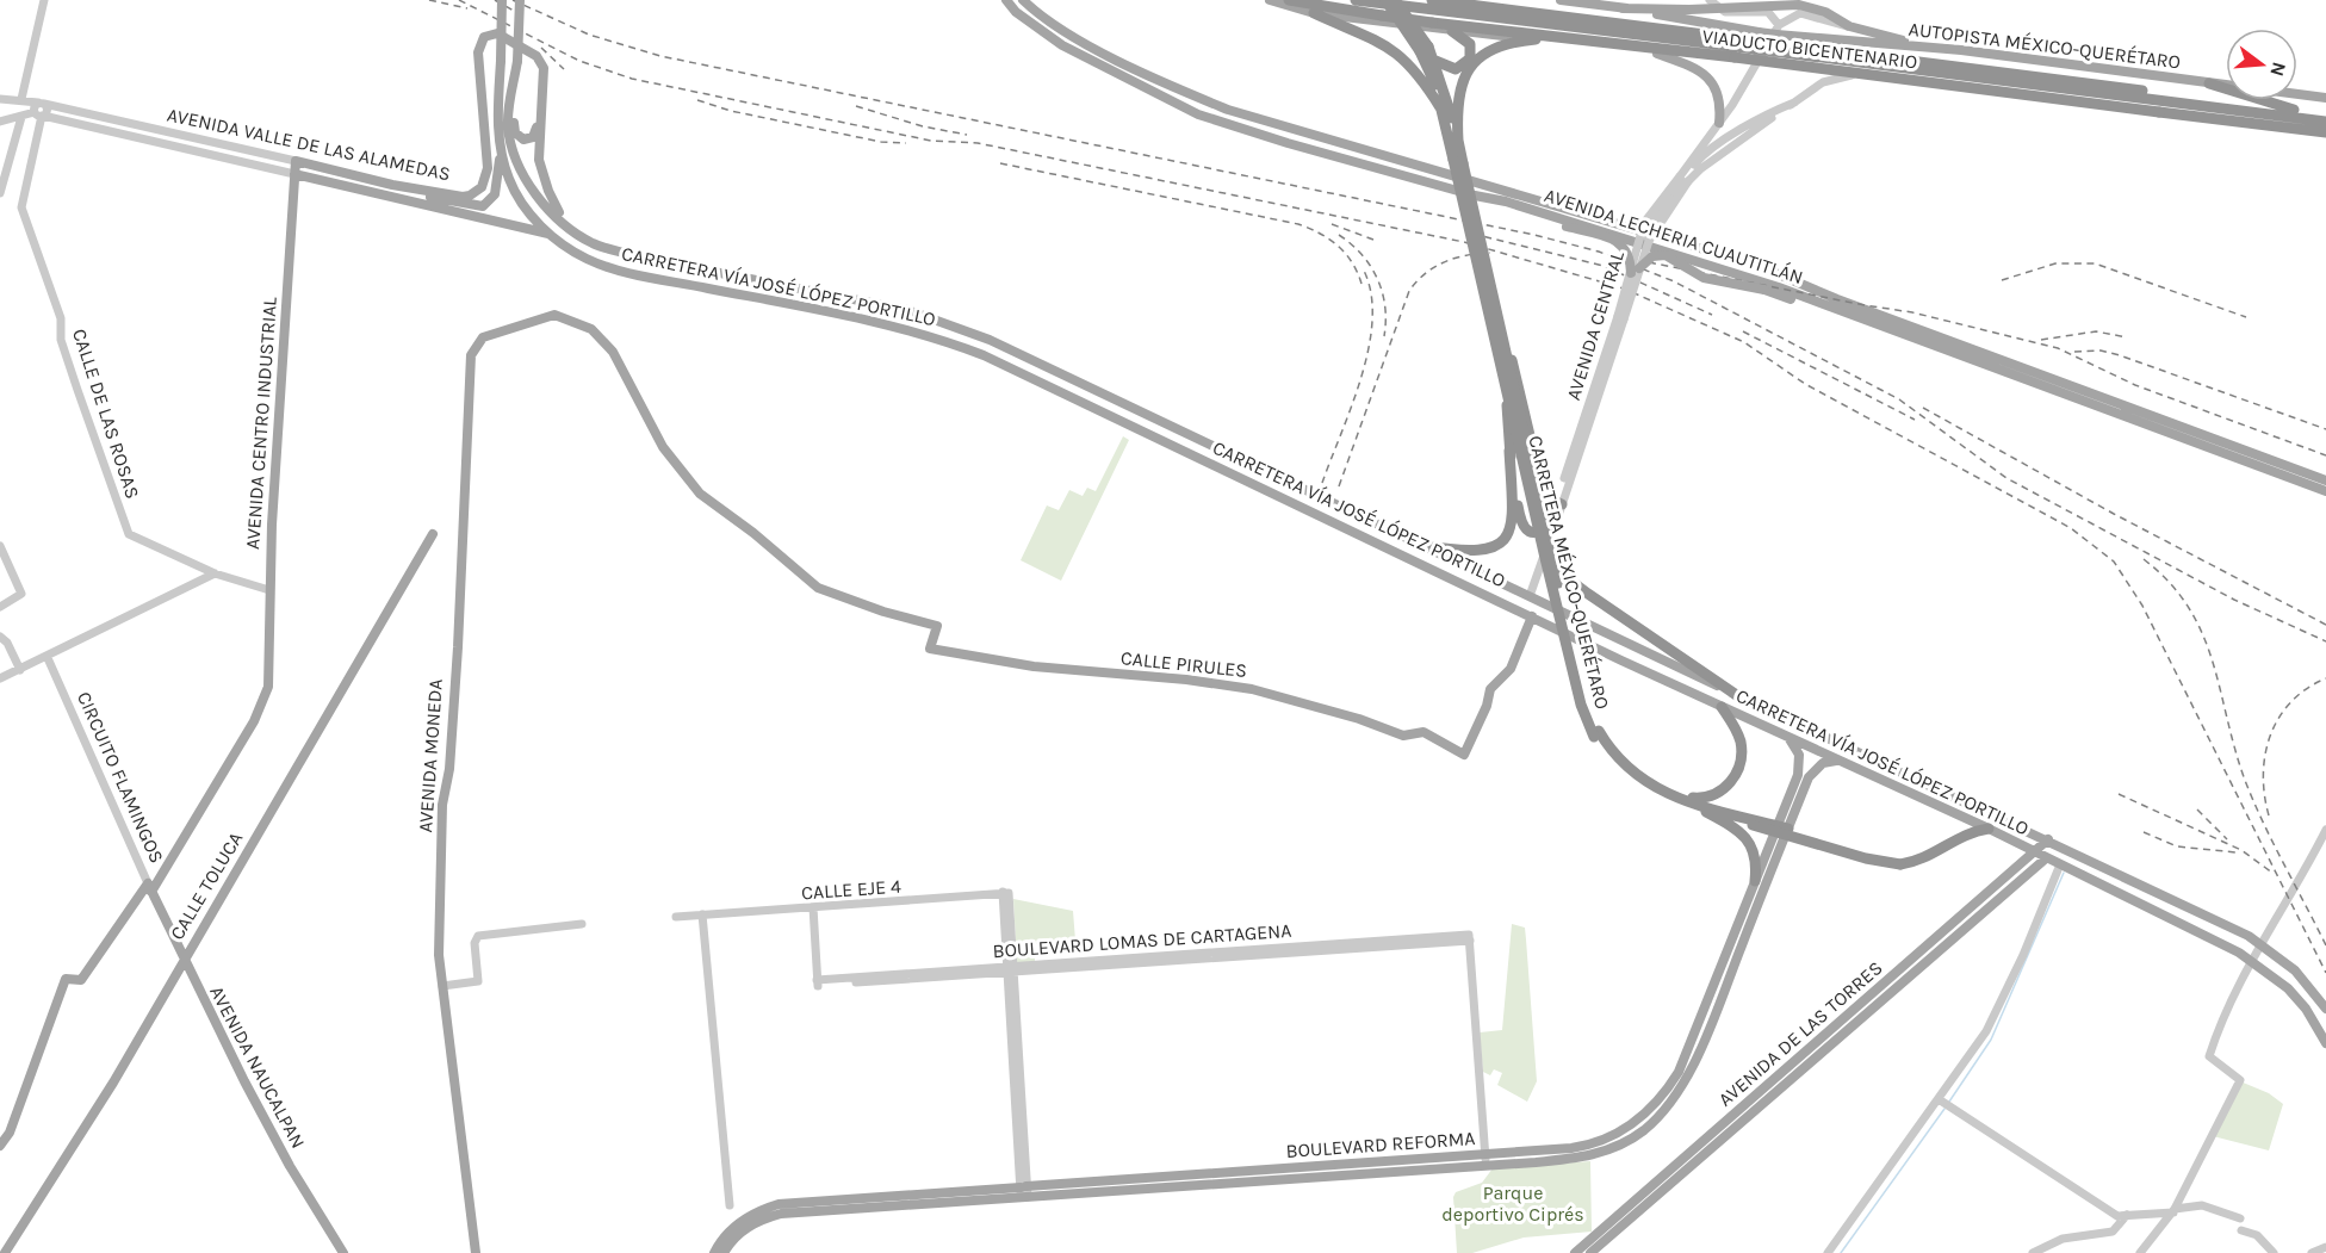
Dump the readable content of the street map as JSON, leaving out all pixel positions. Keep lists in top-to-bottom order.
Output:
{
  "streets": {
    "highway": ["VIADUCTO BICENTENARIO", "CARRETERA MÉXICO-QUERÉTARO"],
    "main road": [
      "AUTOPISTA MÉXICO-QUERÉTARO",
      "AVENIDA VALLE DE LAS ALAMEDAS",
      "AVENIDA LECHERIA CUAUTITLÁN",
      "CARRETERA VÍA JOSÉ LÓPEZ PORTILLO",
      "AVENIDA CENTRO INDUSTRIAL",
      "CALLE PIRULES",
      "AVENIDA MONEDA",
      "CIRCUITO FLAMINGOS",
      "CALLE TOLUCA",
      "AVENIDA DE LAS TORRES",
      "AVENIDA NAUCALPAN",
      "BOULEVARD REFORMA"
    ],
    "street": [
      "AVENIDA CENTRAL",
      "CALLE DE LAS ROSAS",
      "CALLE EJE 4",
      "BOULEVARD LOMAS DE CARTAGENA"
    ]
  },
  "crossings": [
    ["AVENIDA VALLE DE LAS ALAMEDAS", "CARRETERA VÍA JOSÉ LÓPEZ PORTILLO"],
    ["AVENIDA VALLE DE LAS ALAMEDAS", "CALLE DE LAS ROSAS"],
    ["AVENIDA VALLE DE LAS ALAMEDAS", "AVENIDA CENTRO INDUSTRIAL"],
    ["CARRETERA VÍA JOSÉ LÓPEZ PORTILLO", "AVENIDA CENTRAL"],
    ["CARRETERA VÍA JOSÉ LÓPEZ PORTILLO", "CARRETERA MÉXICO-QUERÉTARO"],
    ["CARRETERA VÍA JOSÉ LÓPEZ PORTILLO", "CALLE PIRULES"],
    ["CARRETERA VÍA JOSÉ LÓPEZ PORTILLO", "AVENIDA DE LAS TORRES"],
    ["CALLE DE LAS ROSAS", "AVENIDA CENTRO INDUSTRIAL"],
    ["AVENIDA CENTRO INDUSTRIAL", "CIRCUITO FLAMINGOS"],
    ["CARRETERA MÉXICO-QUERÉTARO", "BOULEVARD REFORMA"],
    ["CALLE PIRULES", "AVENIDA MONEDA"],
    ["CIRCUITO FLAMINGOS", "AVENIDA NAUCALPAN"],
    ["CALLE TOLUCA", "AVENIDA NAUCALPAN"],
    ["CALLE EJE 4", "BOULEVARD LOMAS DE CARTAGENA"],
    ["BOULEVARD LOMAS DE CARTAGENA", "BOULEVARD REFORMA"]
  ],
  "parks": ["Parque deportivo Ciprés"],
  "north": "right"
}
